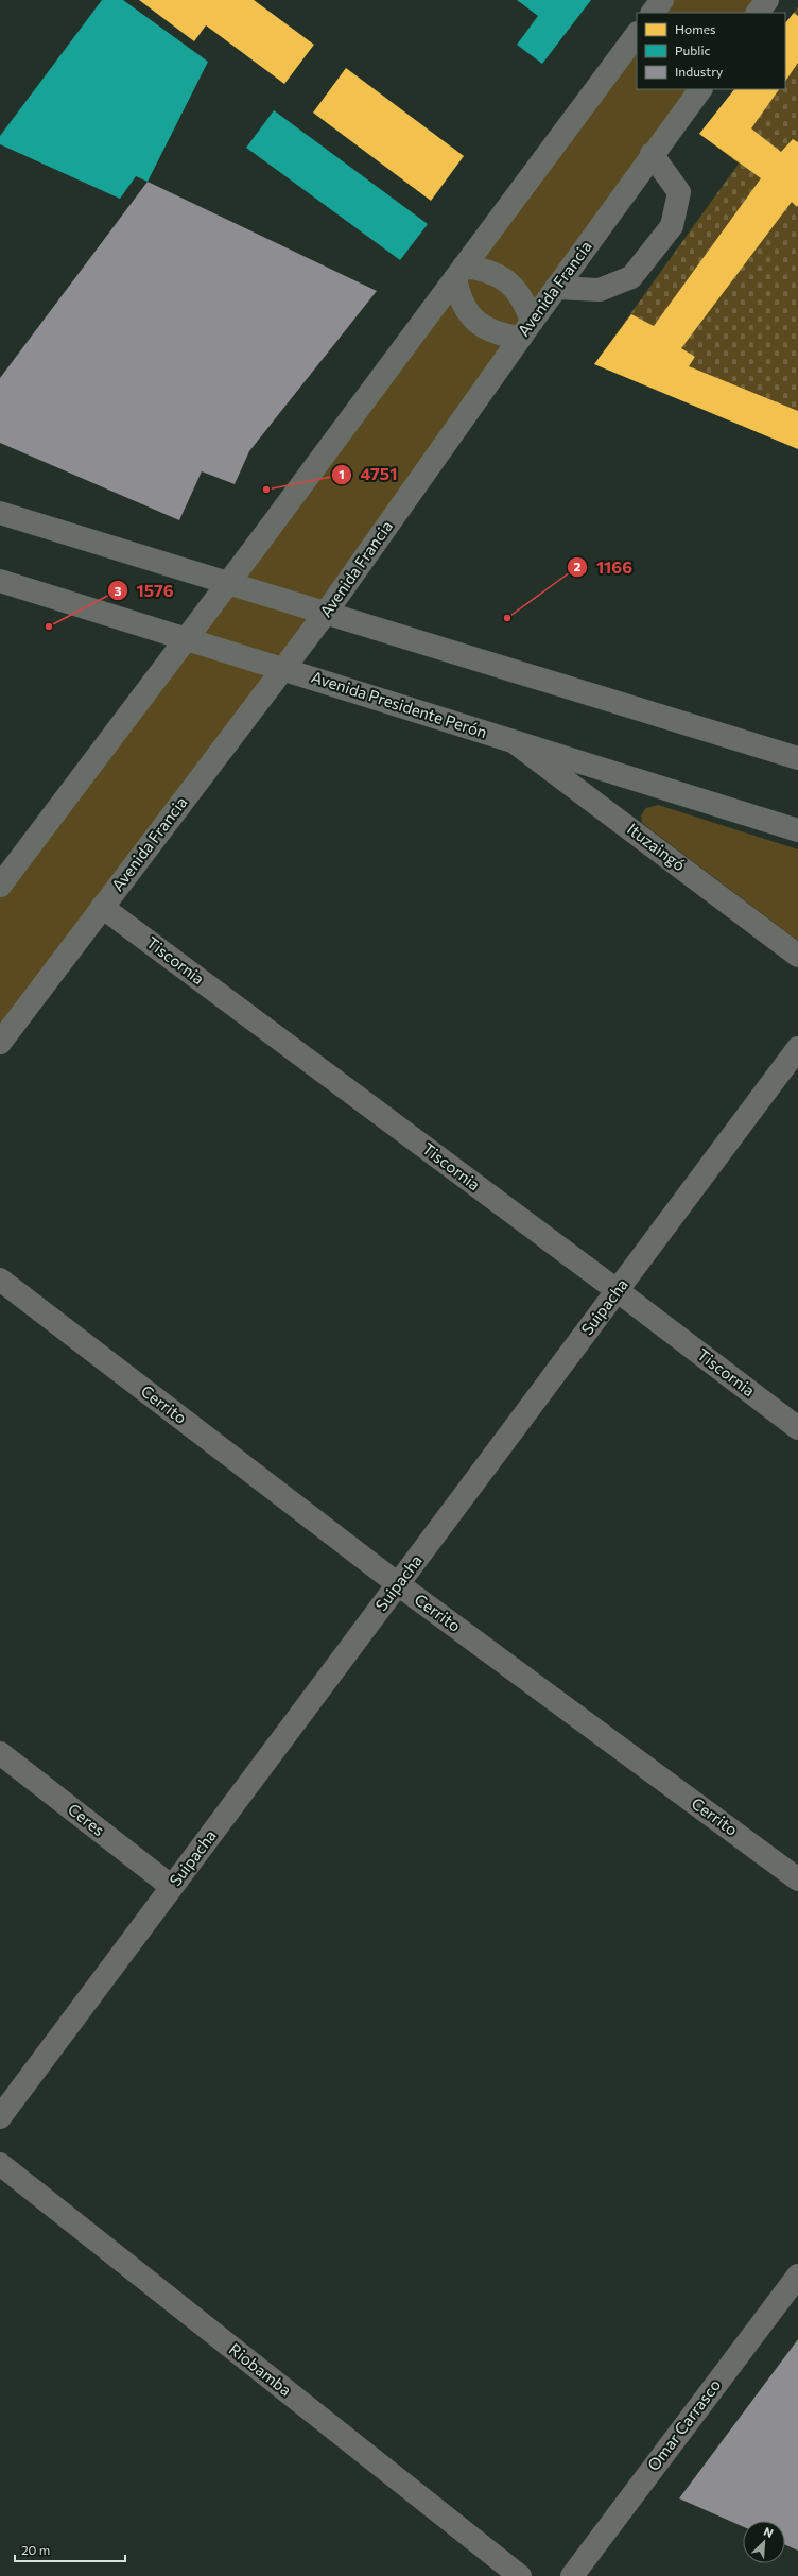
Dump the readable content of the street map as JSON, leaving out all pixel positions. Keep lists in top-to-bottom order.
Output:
{
  "streets": {
    "main road": ["Avenida Francia", "Avenida Presidente Perón"],
    "street": [
      "Ituzaingó",
      "Tiscornia",
      "Suipacha",
      "Cerrito",
      "Ceres",
      "Riobamba",
      "Omar Carrasco"
    ]
  },
  "crossings": [
    ["Avenida Francia", "Avenida Presidente Perón"],
    ["Avenida Francia", "Tiscornia"],
    ["Avenida Presidente Perón", "Ituzaingó"],
    ["Tiscornia", "Suipacha"],
    ["Suipacha", "Cerrito"],
    ["Suipacha", "Ceres"]
  ],
  "places": ["4751", "1166", "1576"],
  "legend": ["Homes", "Public", "Industry"],
  "scale_bar": "20 m",
  "north": "top right"
}
